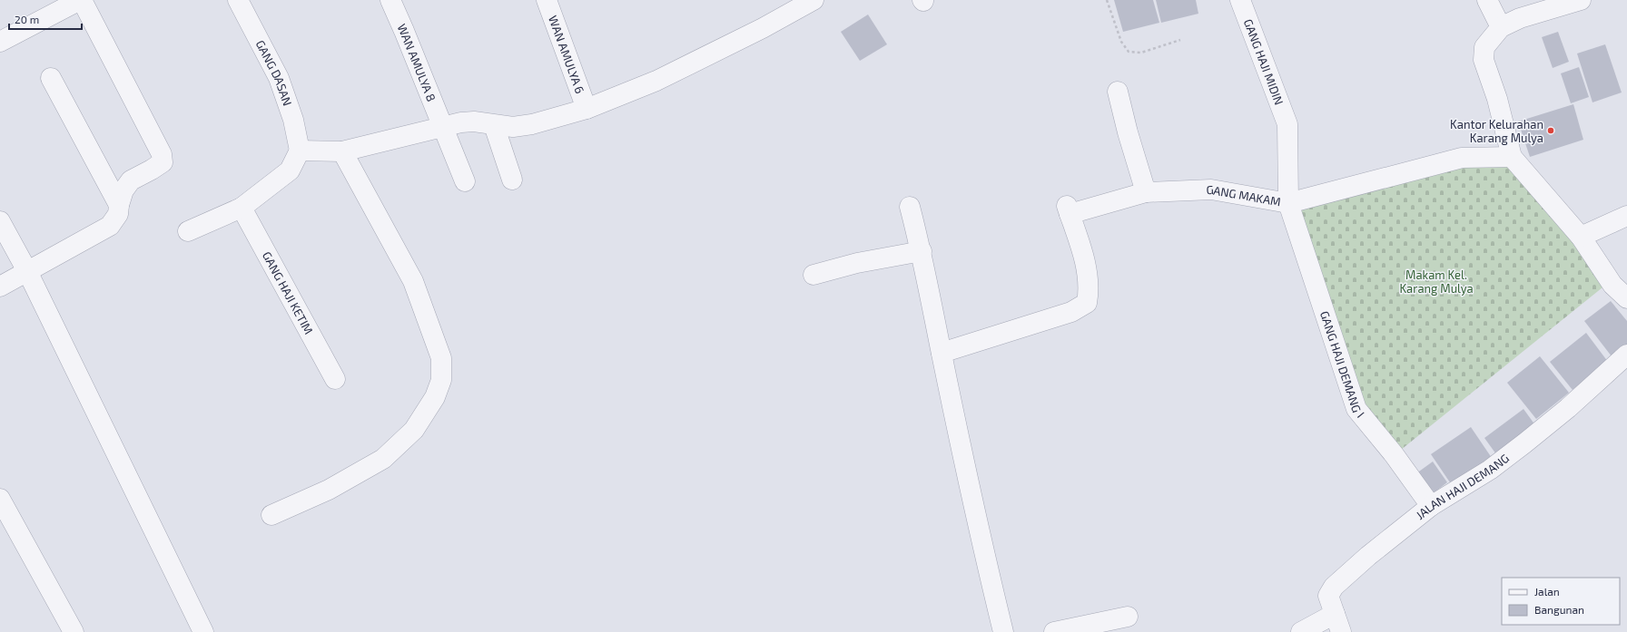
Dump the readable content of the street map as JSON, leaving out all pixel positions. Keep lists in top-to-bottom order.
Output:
{
  "streets": {
    "street": [
      "WAN AMULYA 6",
      "WAN AMULYA 8",
      "GANG HAJI MIDIN",
      "GANG DASAN",
      "GANG MAKAM",
      "GANG HAJI KETIM",
      "GANG HAJI DEMANG I",
      "JALAN HAJI DEMANG"
    ]
  },
  "crossings": [
    ["GANG HAJI MIDIN", "GANG HAJI DEMANG I"],
    ["GANG MAKAM", "GANG HAJI DEMANG I"],
    ["GANG HAJI DEMANG I", "JALAN HAJI DEMANG"]
  ],
  "parks": ["Makam Kel. Karang Mulya"],
  "places": ["Kantor Kelurahan Karang Mulya"],
  "legend": ["Jalan", "Bangunan"],
  "scale_bar": "20 m"
}
